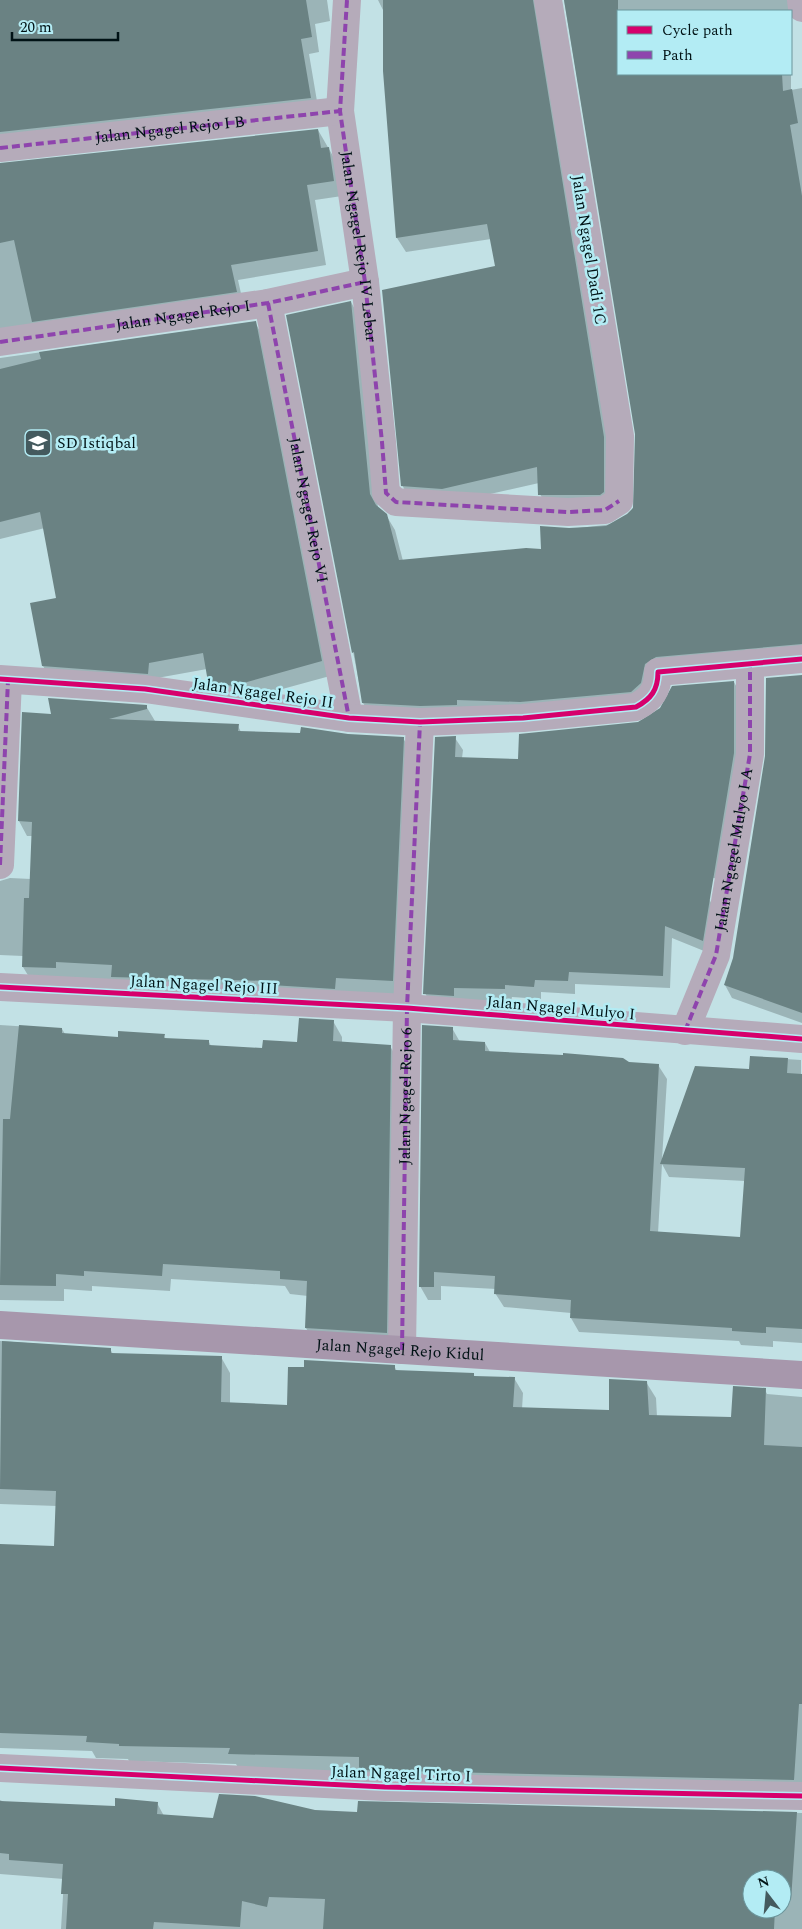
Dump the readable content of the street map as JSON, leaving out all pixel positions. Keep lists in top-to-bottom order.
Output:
{
  "streets": {
    "main road": ["Jalan Ngagel Rejo Kidul"],
    "street": [
      "Jalan Ngagel Rejo I B",
      "Jalan Ngagel Rejo IV Lebar",
      "Jalan Ngagel Dadi 1C",
      "Jalan Ngagel Rejo I",
      "Jalan Ngagel Rejo VI",
      "Jalan Ngagel Rejo II",
      "Jalan Ngagel Mulyo I A",
      "Jalan Ngagel Rejo III",
      "Jalan Ngagel Mulyo I",
      "Jalan Ngagel Rejo 6",
      "Jalan Ngagel Tirto I"
    ]
  },
  "crossings": [
    ["Jalan Ngagel Rejo I B", "Jalan Ngagel Rejo IV Lebar"],
    ["Jalan Ngagel Rejo IV Lebar", "Jalan Ngagel Dadi 1C"],
    ["Jalan Ngagel Rejo IV Lebar", "Jalan Ngagel Rejo I"],
    ["Jalan Ngagel Rejo I", "Jalan Ngagel Rejo VI"],
    ["Jalan Ngagel Rejo VI", "Jalan Ngagel Rejo II"],
    ["Jalan Ngagel Rejo II", "Jalan Ngagel Mulyo I A"],
    ["Jalan Ngagel Rejo II", "Jalan Ngagel Rejo 6"],
    ["Jalan Ngagel Mulyo I A", "Jalan Ngagel Mulyo I"],
    ["Jalan Ngagel Rejo III", "Jalan Ngagel Mulyo I"],
    ["Jalan Ngagel Rejo III", "Jalan Ngagel Rejo 6"],
    ["Jalan Ngagel Mulyo I", "Jalan Ngagel Rejo 6"],
    ["Jalan Ngagel Rejo 6", "Jalan Ngagel Rejo Kidul"]
  ],
  "places": {
    "school or university": ["SD Istiqbal"]
  },
  "legend": ["Cycle path", "Path"],
  "scale_bar": "20 m",
  "north": "top"
}
